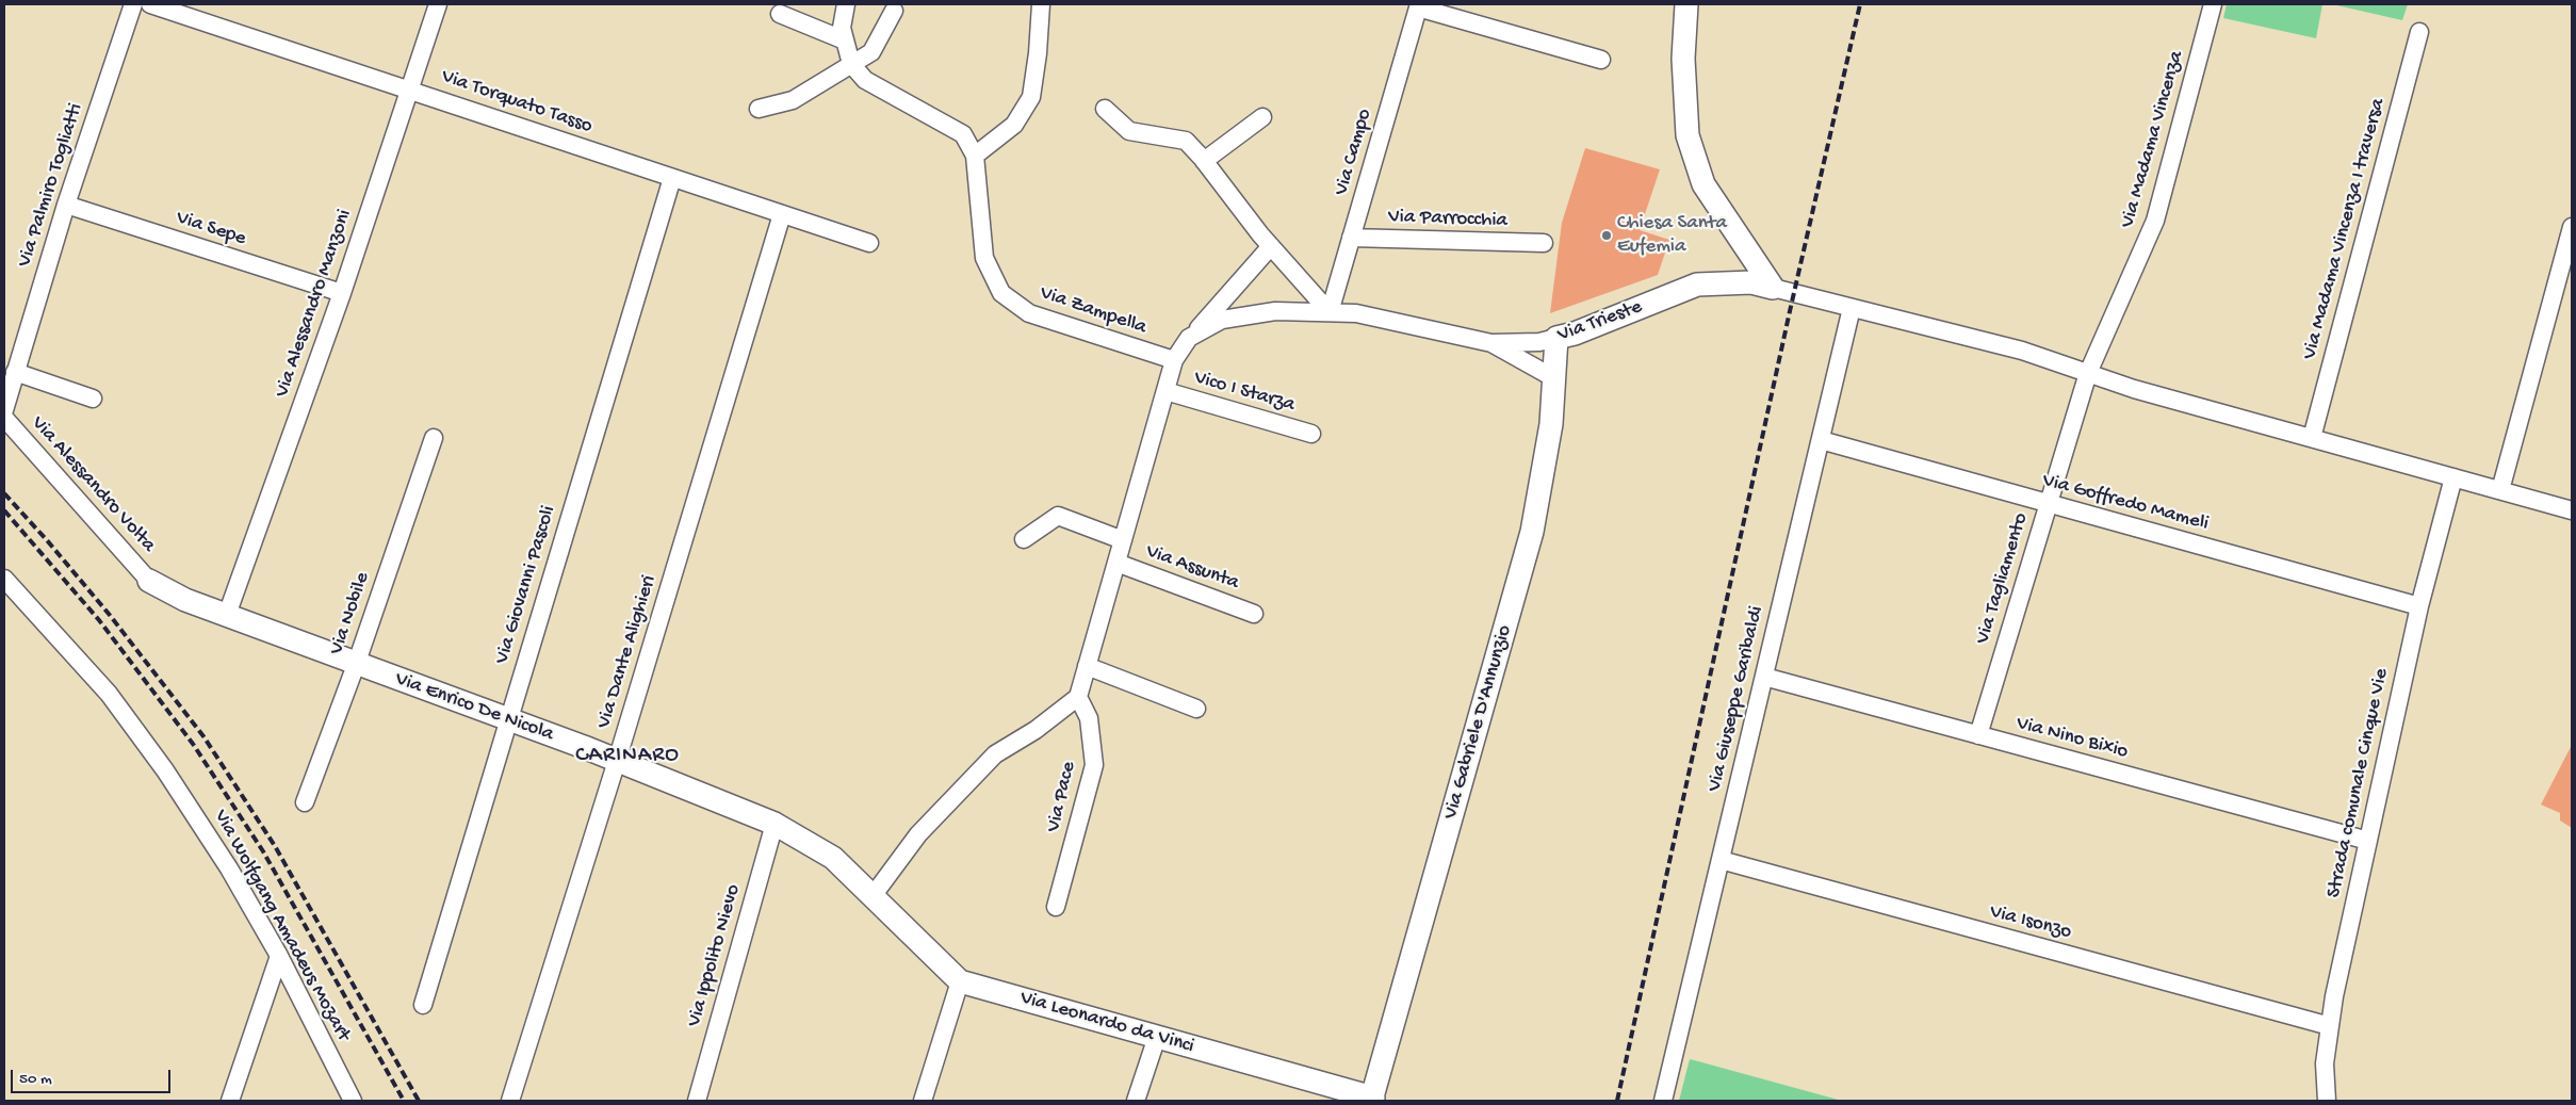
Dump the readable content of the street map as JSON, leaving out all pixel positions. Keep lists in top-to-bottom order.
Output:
{
  "streets": {
    "street": [
      "Via Torquato Tasso",
      "Via Madama Vincenza",
      "Via Campo",
      "Via Palmiro Togliatti",
      "Via Parrocchia",
      "Via Sepe",
      "Via Madama Vincenza I traversa",
      "Via Alessandro Manzoni",
      "Via Zampella",
      "Via Trieste",
      "Vico I Starza",
      "Via Alessandro Volta",
      "Via Goffredo Mameli",
      "Via Assunta",
      "Via Tagliamento",
      "Via Giovanni Pascoli",
      "Via Nobile",
      "Via Dante Alighieri",
      "Via Giuseppe Garibaldi",
      "Via Enrico De Nicola",
      "Via Gabriele D'Annunzio",
      "Via Nino Bixio",
      "Strada comunale Cinque Vie",
      "Via Pace",
      "Via Isonzo",
      "Via Wolfgang Amadeus Mozart",
      "Via Ippolito Nievo",
      "Via Leonardo da Vinci"
    ]
  },
  "crossings": [
    ["Via Torquato Tasso", "Via Alessandro Manzoni"],
    ["Via Torquato Tasso", "Via Giovanni Pascoli"],
    ["Via Torquato Tasso", "Via Dante Alighieri"],
    ["Via Madama Vincenza", "Via Tagliamento"],
    ["Via Campo", "Via Parrocchia"],
    ["Via Campo", "Via Trieste"],
    ["Via Palmiro Togliatti", "Via Sepe"],
    ["Via Sepe", "Via Alessandro Manzoni"],
    ["Via Alessandro Manzoni", "Via Enrico De Nicola"],
    ["Via Trieste", "Via Gabriele D'Annunzio"],
    ["Via Alessandro Volta", "Via Enrico De Nicola"],
    ["Via Goffredo Mameli", "Via Tagliamento"],
    ["Via Goffredo Mameli", "Via Giuseppe Garibaldi"],
    ["Via Goffredo Mameli", "Strada comunale Cinque Vie"],
    ["Via Tagliamento", "Via Nino Bixio"],
    ["Via Giovanni Pascoli", "Via Enrico De Nicola"],
    ["Via Nobile", "Via Enrico De Nicola"],
    ["Via Dante Alighieri", "Via Enrico De Nicola"],
    ["Via Giuseppe Garibaldi", "Via Nino Bixio"],
    ["Via Giuseppe Garibaldi", "Via Isonzo"],
    ["Via Enrico De Nicola", "Via Ippolito Nievo"],
    ["Via Enrico De Nicola", "Via Leonardo da Vinci"],
    ["Via Gabriele D'Annunzio", "Via Leonardo da Vinci"],
    ["Via Nino Bixio", "Strada comunale Cinque Vie"],
    ["Strada comunale Cinque Vie", "Via Isonzo"]
  ],
  "districts": ["CARINARO"],
  "places": ["Chiesa Santa Eufemia"],
  "scale_bar": "50 m"
}
